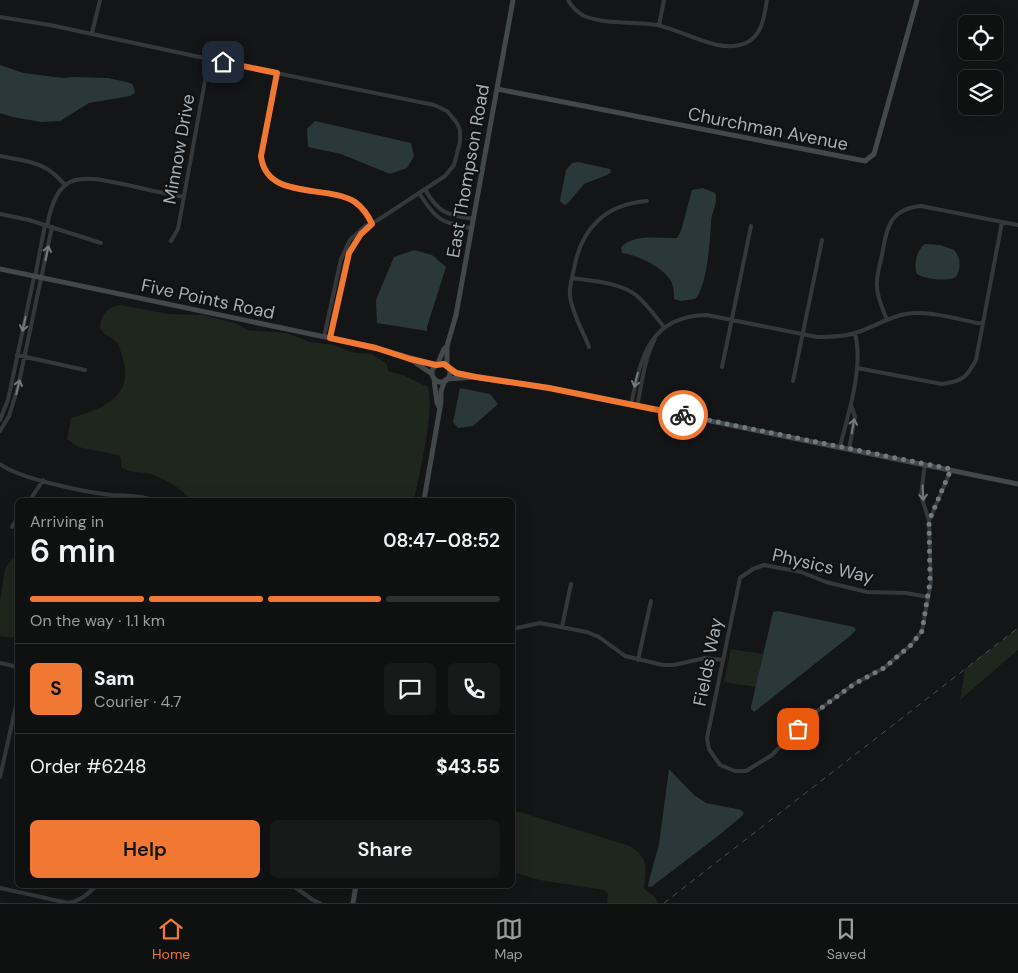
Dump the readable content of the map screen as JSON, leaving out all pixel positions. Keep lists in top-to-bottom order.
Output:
{
  "streets": {
    "street": [
      "Churchman Avenue",
      "Minnow Drive",
      "East Thompson Road",
      "Five Points Road",
      "Physics Way",
      "Fields Way"
    ]
  },
  "crossings": [
    ["Churchman Avenue", "East Thompson Road"],
    ["East Thompson Road", "Five Points Road"],
    ["Physics Way", "Fields Way"]
  ],
  "page": {
    "heading": ["6 min", "Arriving in", "08:47–08:52"],
    "panel": [
      "Sam",
      "Courier · 4.7",
      "Order #6248",
      "$43.55"
    ],
    "bar": "On the way · 1.1 km",
    "round": "S",
    "buttons": ["Help", "Share"],
    "tabs": ["Home", "Map", "Saved"]
  }
}
